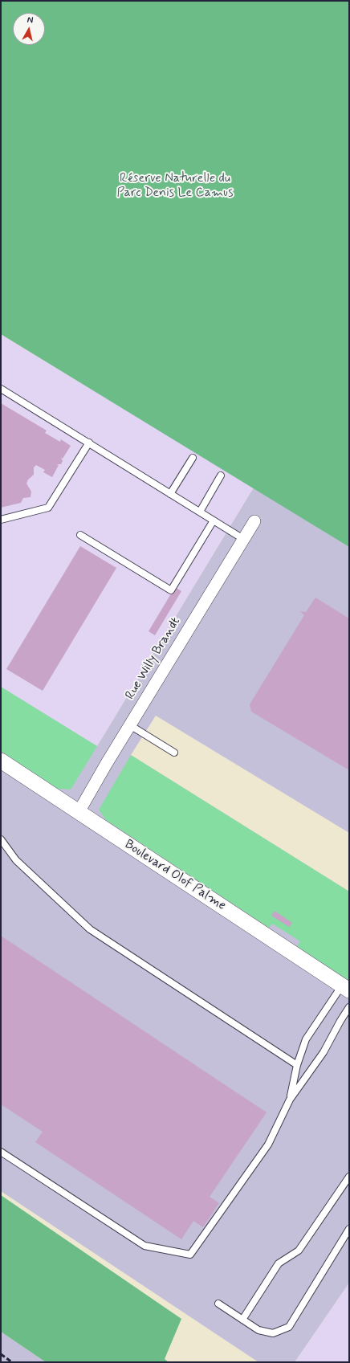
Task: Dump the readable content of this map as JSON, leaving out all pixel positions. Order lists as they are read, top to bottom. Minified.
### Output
{"streets":{"street":["Rue Willy Brandt","Boulevard Olof Palme"]},"crossings":[["Rue Willy Brandt","Boulevard Olof Palme"]],"parks":["Réserve Naturelle du Parc Denis Le Camus"],"north":"top"}
